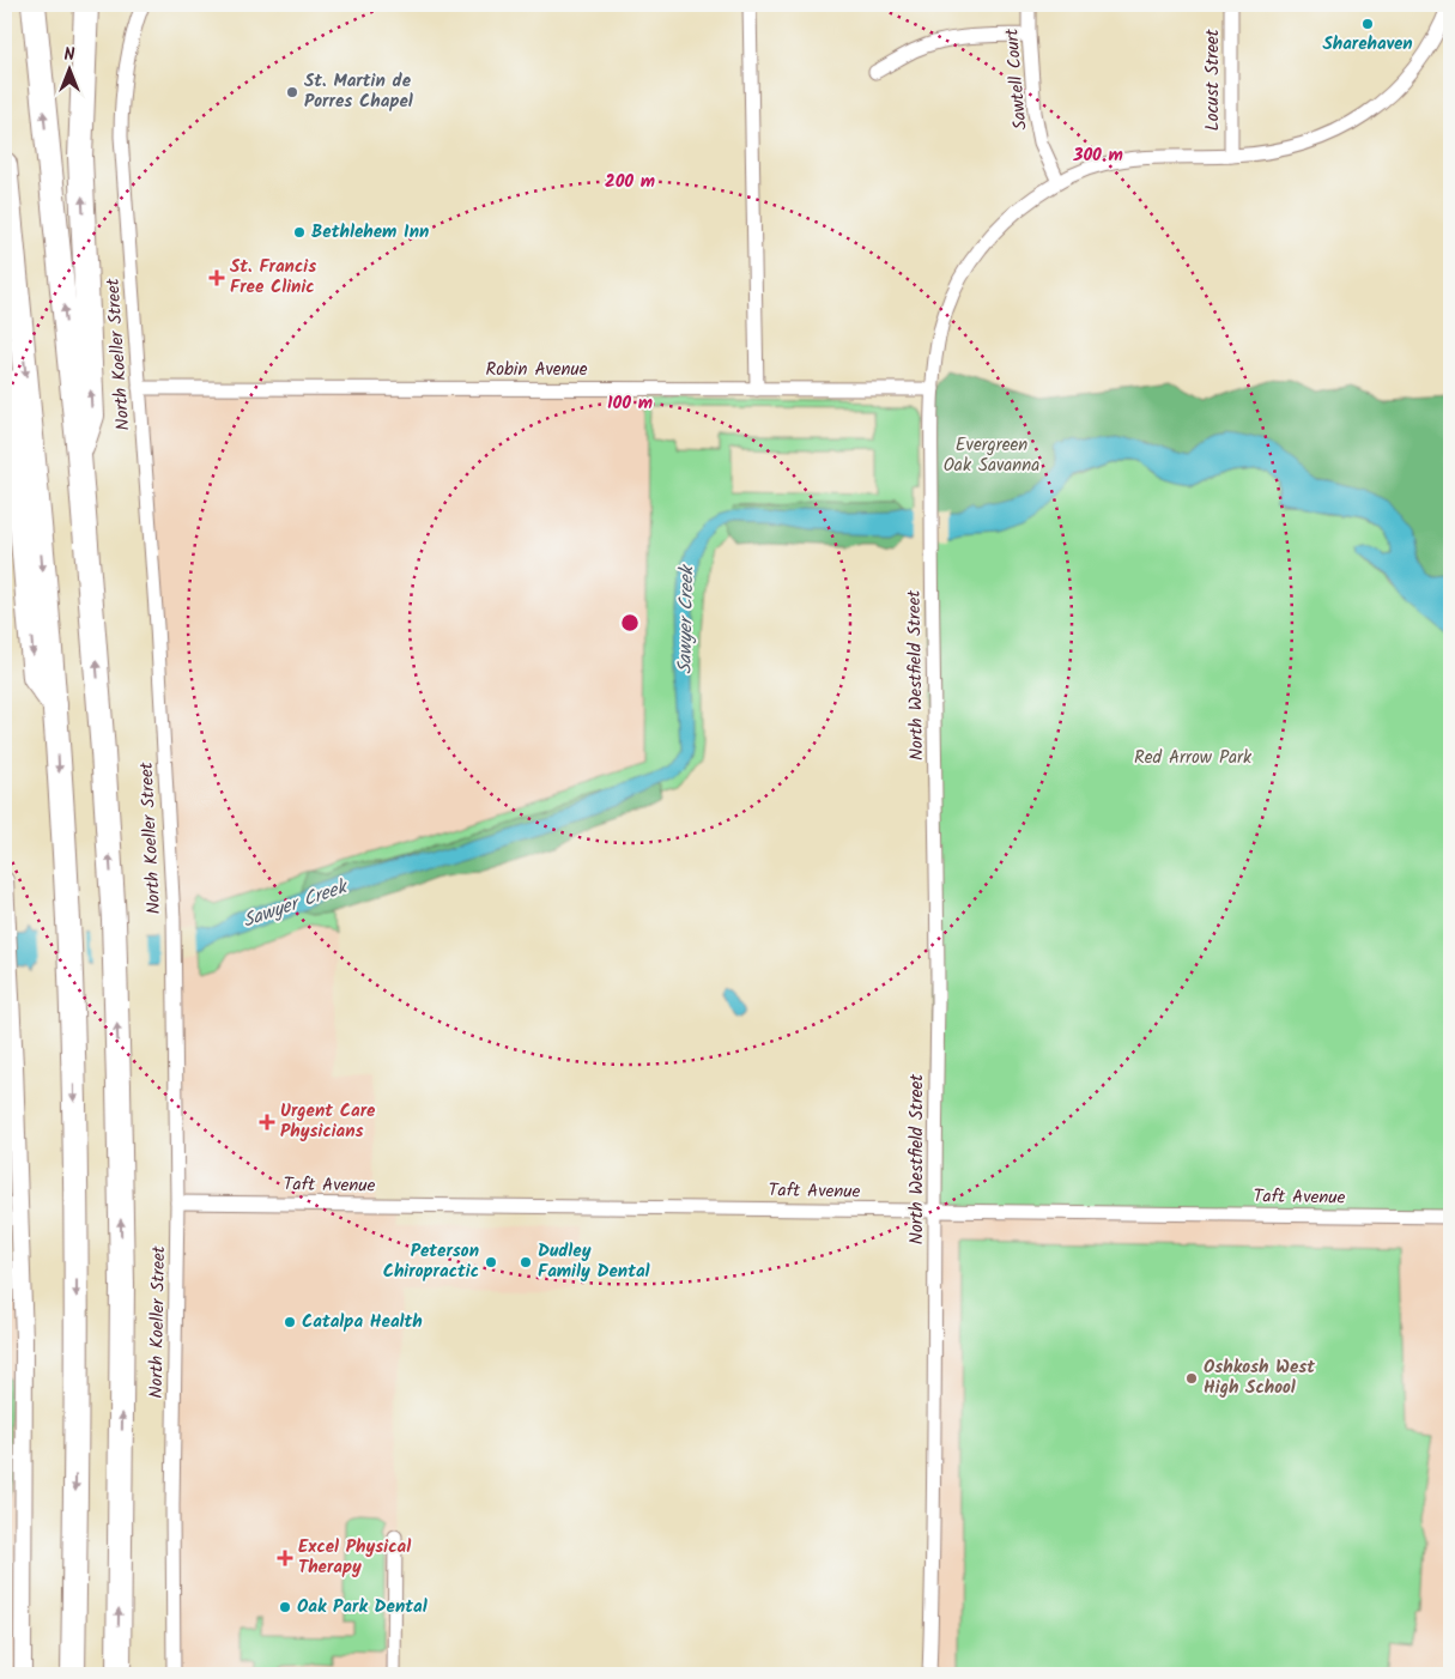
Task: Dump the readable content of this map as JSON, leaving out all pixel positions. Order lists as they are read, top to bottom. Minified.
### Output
{"streets":{"street":["Sawtell Court","Locust Street","North Koeller Street","Robin Avenue","North Westfield Street","Taft Avenue"]},"crossings":[["Sawtell Court","North Westfield Street"],["Locust Street","North Westfield Street"],["North Koeller Street","Robin Avenue"],["North Koeller Street","Taft Avenue"],["Robin Avenue","North Westfield Street"],["North Westfield Street","Taft Avenue"]],"water":["Sawyer Creek"],"parks":["Evergreen Oak Savanna","Red Arrow Park"],"places":{"other":["Sharehaven","St. Martin de Porres Chapel","Bethlehem Inn","Peterson Chiropractic","Dudley Family Dental","Catalpa Health","Oshkosh West High School","Oak Park Dental"],"health":["St. Francis Free Clinic","Urgent Care Physicians","Excel Physical Therapy"]},"north":"top","rings":["300 m","200 m","100 m"]}
